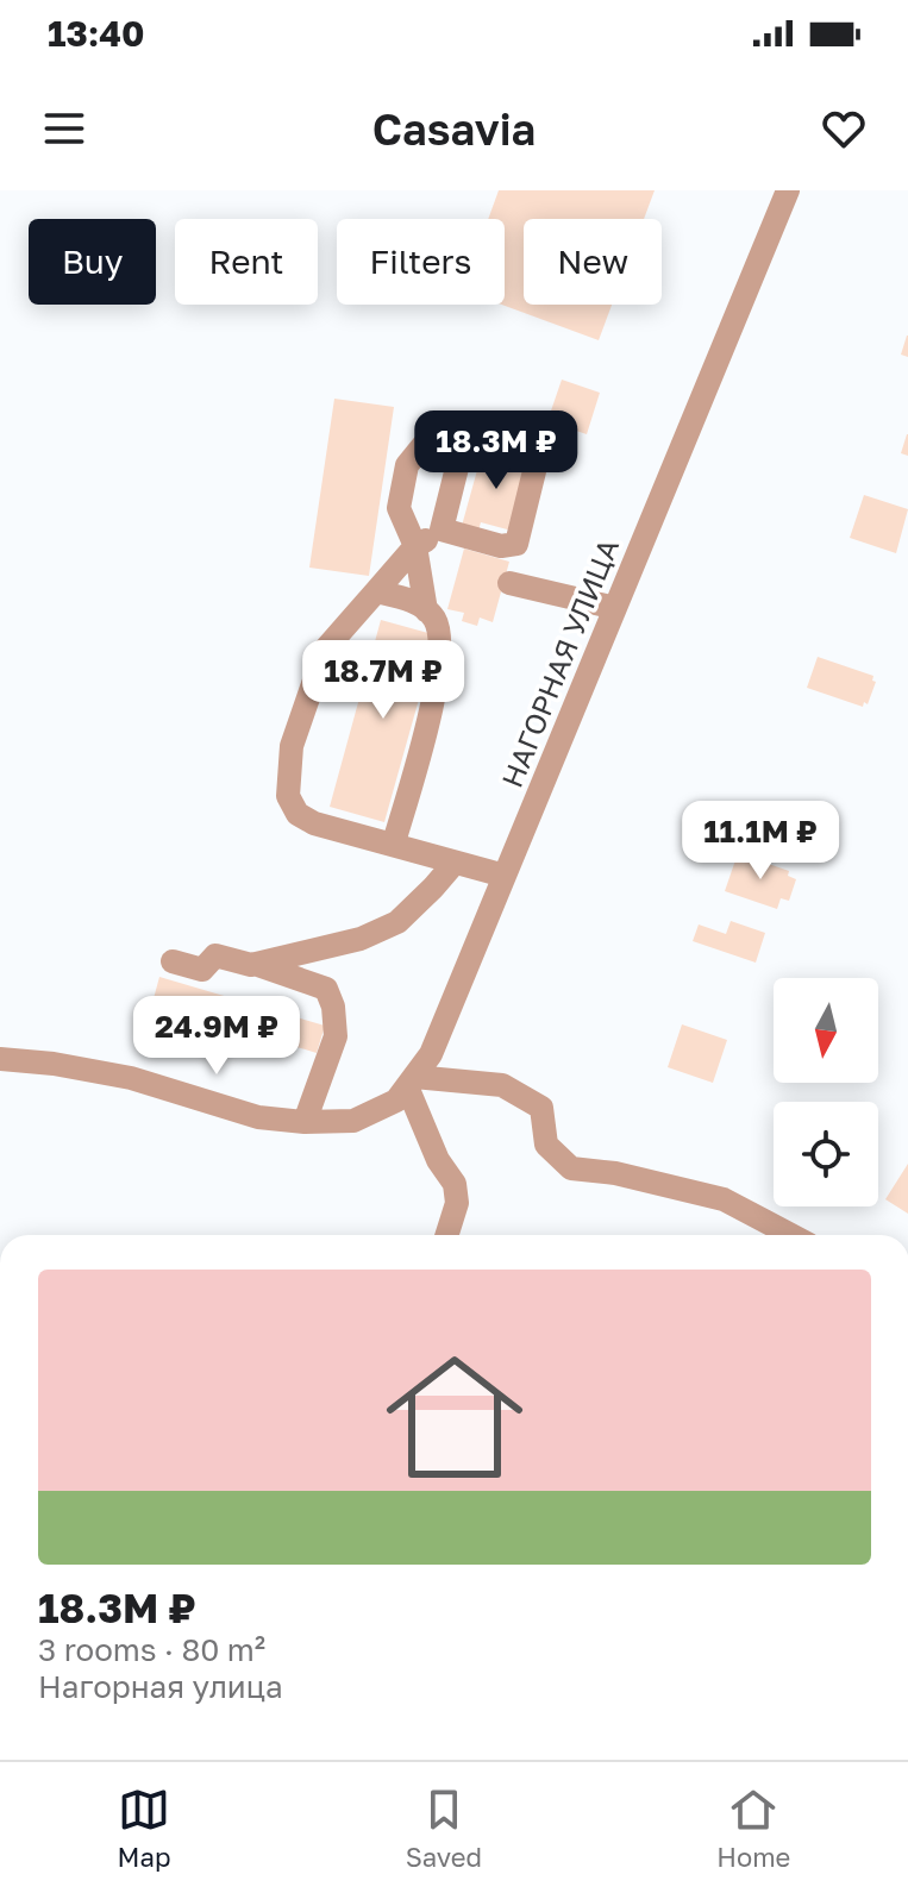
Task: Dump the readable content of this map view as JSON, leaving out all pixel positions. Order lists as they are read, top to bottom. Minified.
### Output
{"streets":{"street":["НАГОРНАЯ УЛИЦА"]},"north":"bottom","page":{"status":"13:40","header":"Casavia","chip":["Buy","Rent","Filters","New"],"price":["18.3M ₽","18.7M ₽","11.1M ₽","24.9M ₽"],"list":[{"name":"18.3M ₽","note":"3 rooms · 80 m² · Нагорная улица"}],"tabs":["Map","Saved","Home"]}}
